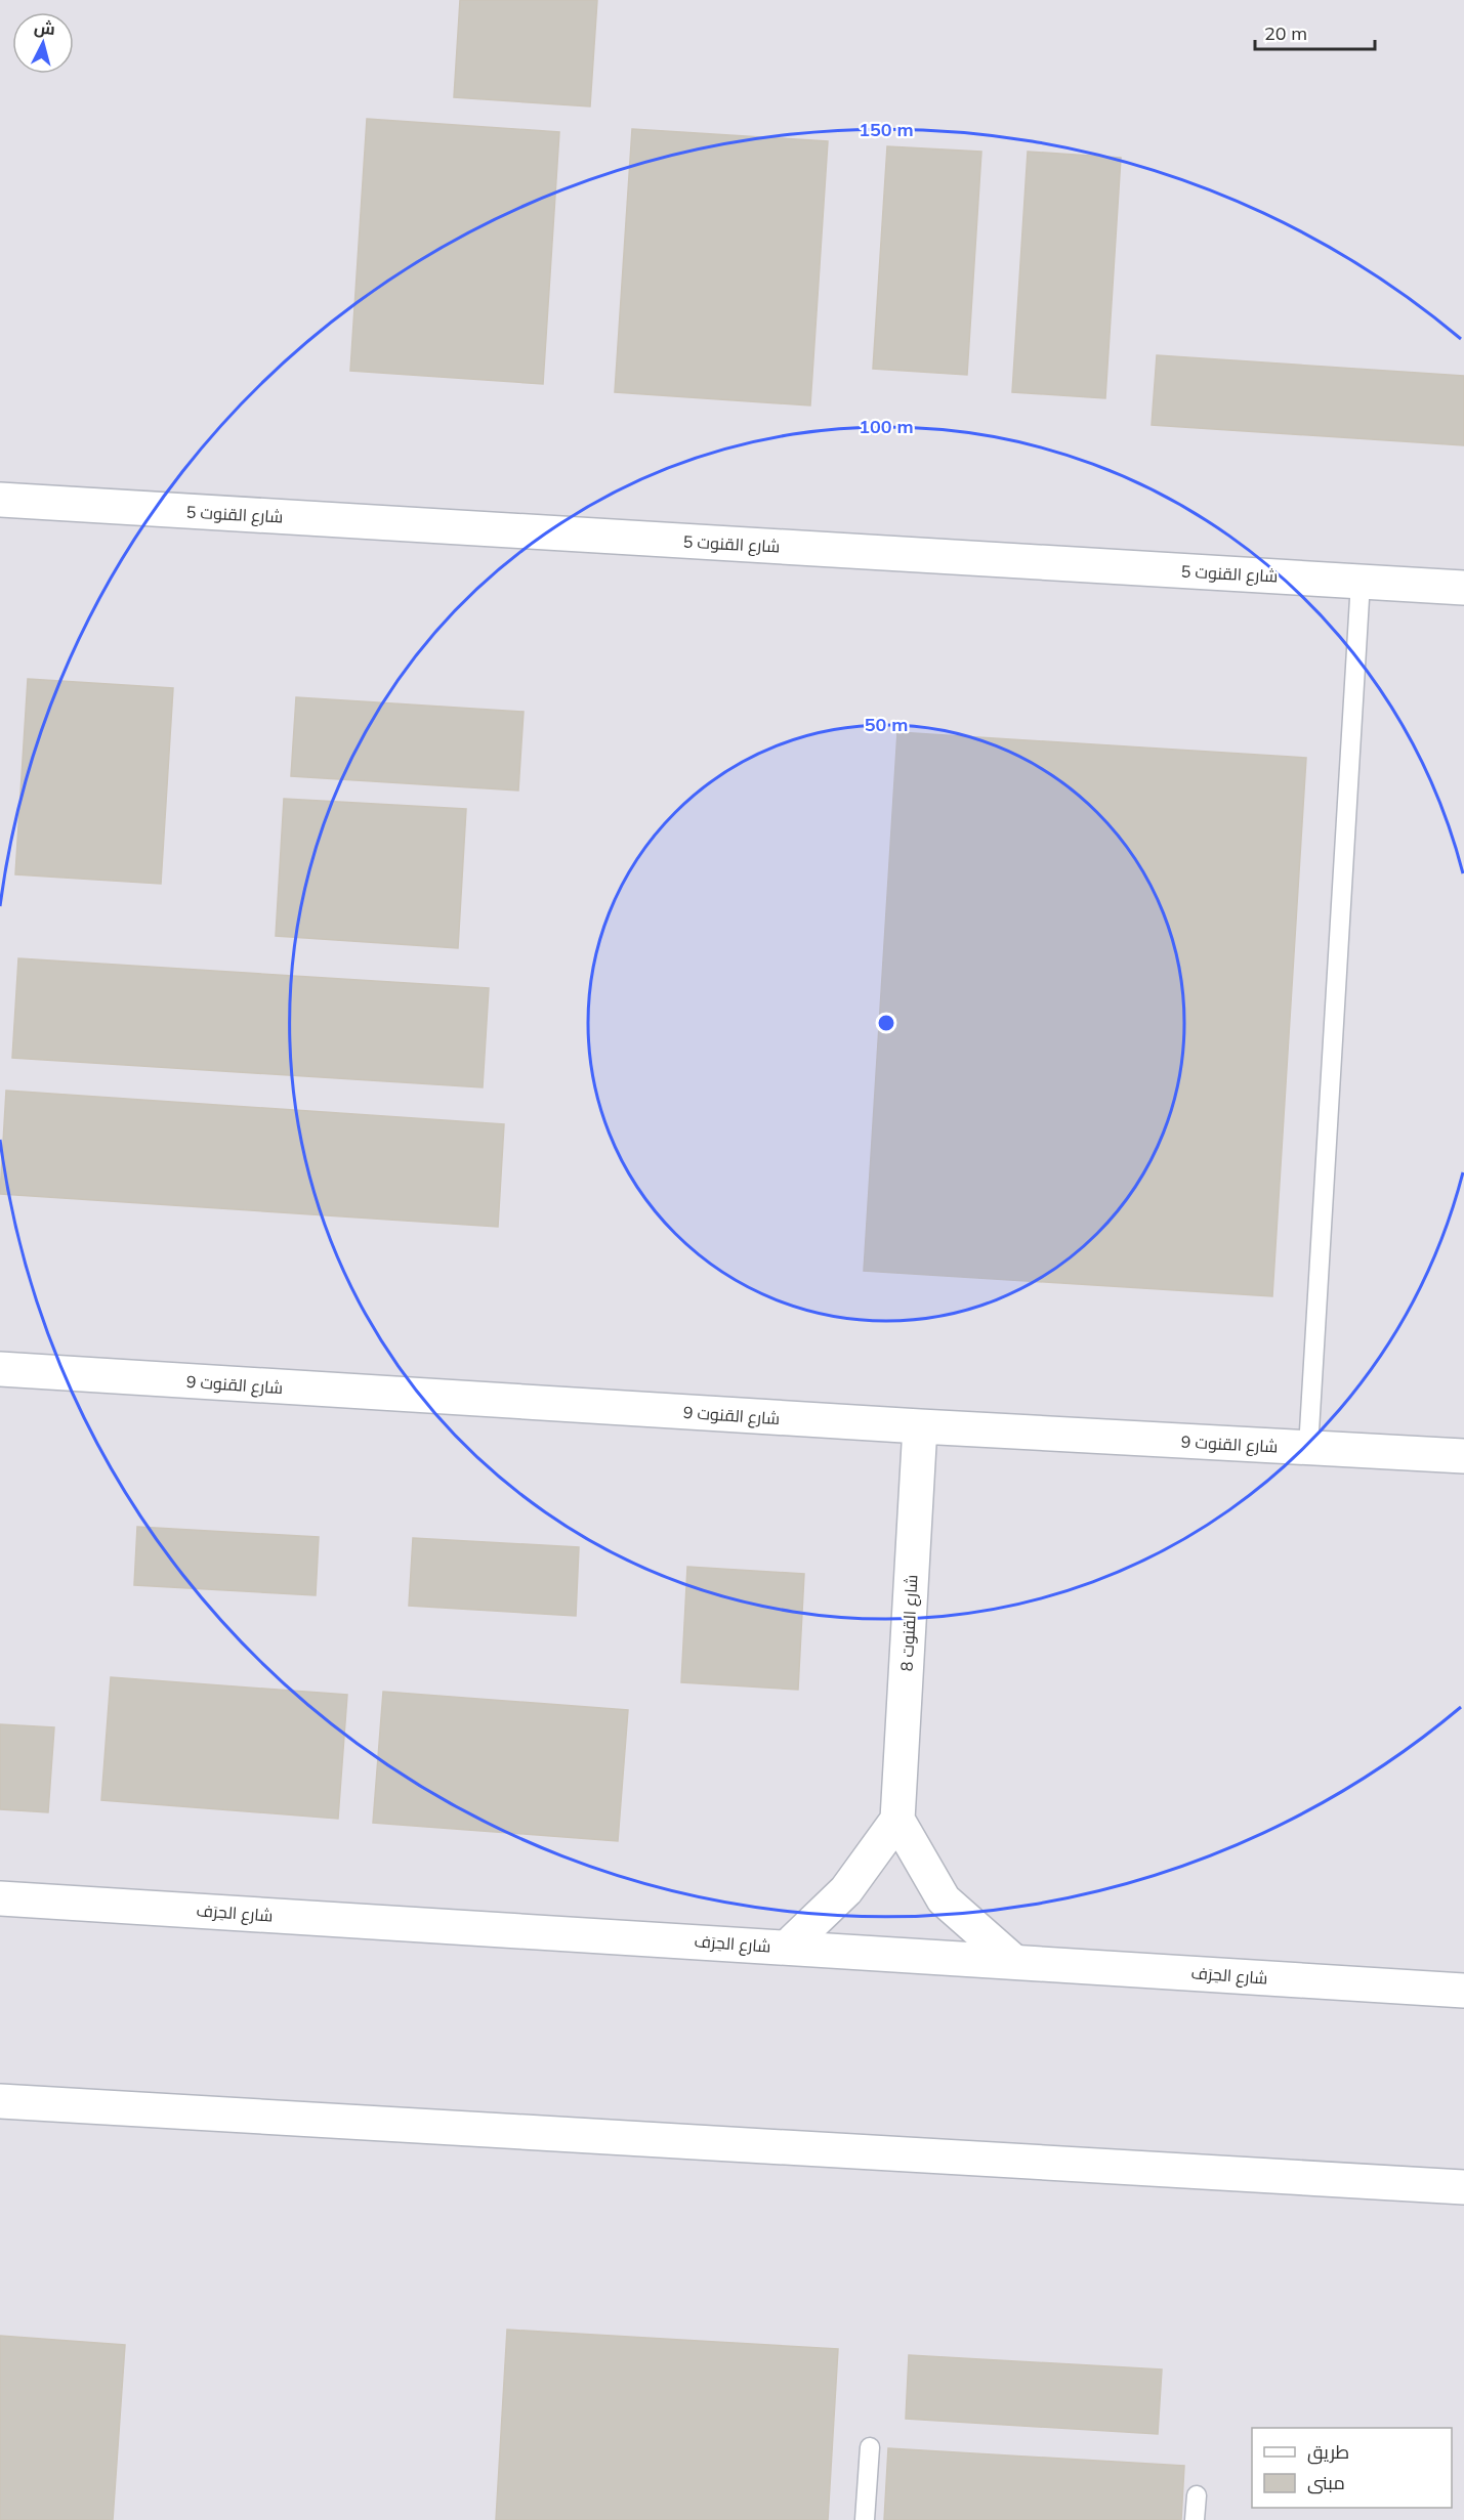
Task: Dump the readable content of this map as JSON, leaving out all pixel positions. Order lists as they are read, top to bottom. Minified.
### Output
{"streets":{"street":["شارع القنوت 5","شارع القنوت 9","شارع القنوت 8","شارع الحِرَف"]},"crossings":[["شارع القنوت 9","شارع القنوت 8"]],"legend":["طريق","مبنى"],"scale_bar":"20 m","north":"top","rings":["150 m","100 m","50 m"]}
